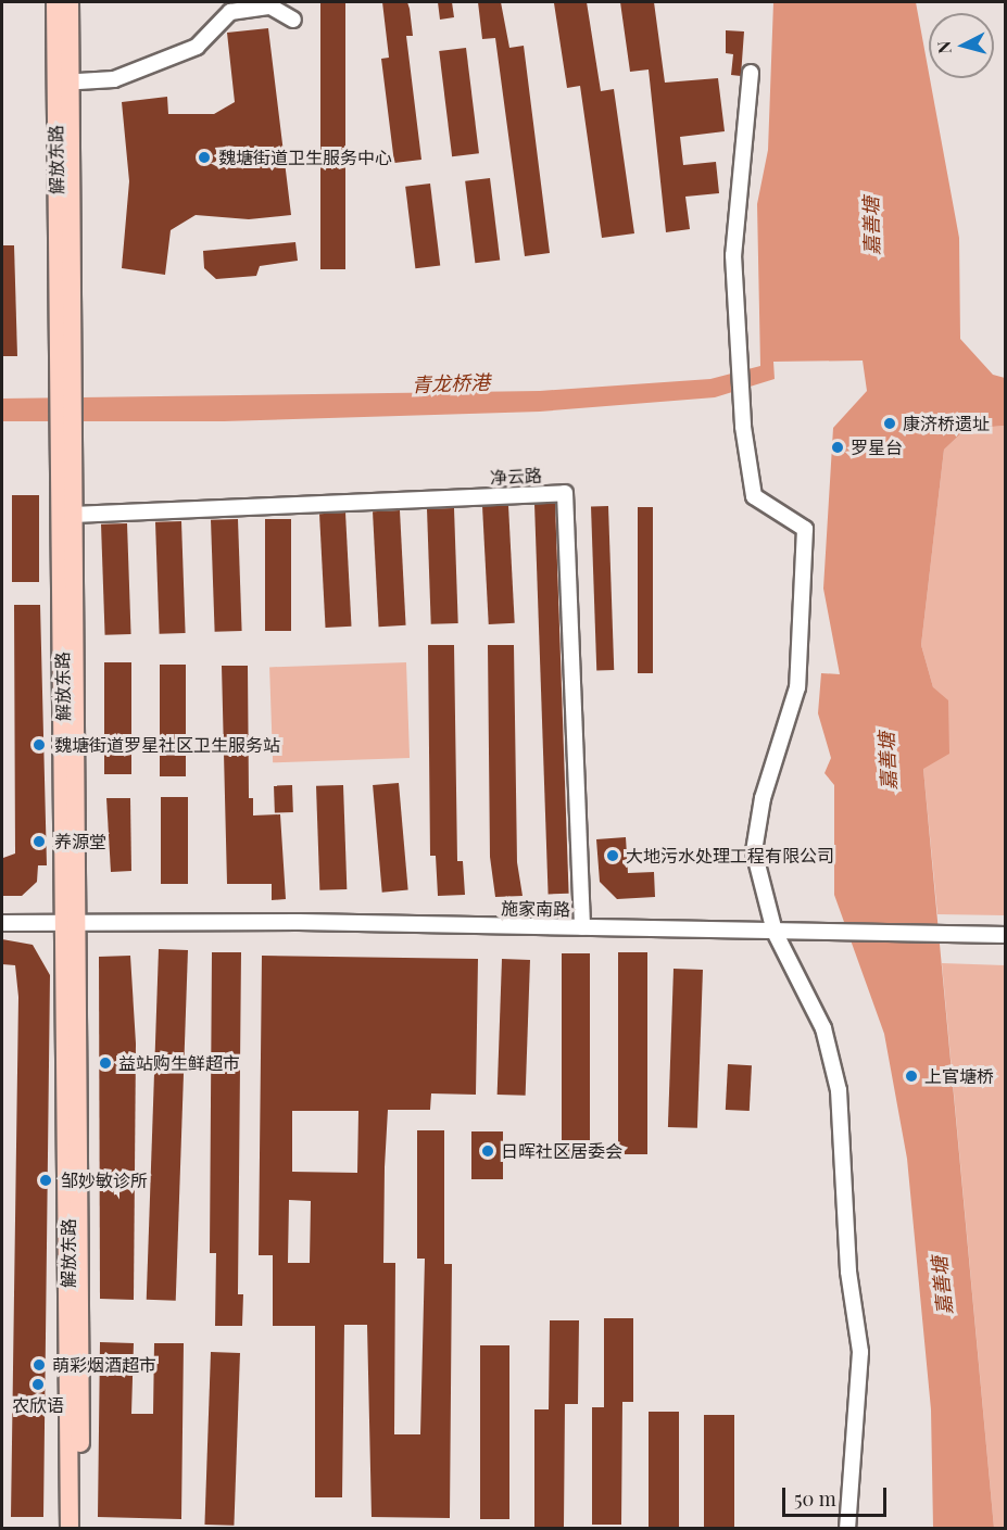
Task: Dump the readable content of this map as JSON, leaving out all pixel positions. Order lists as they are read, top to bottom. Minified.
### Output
{"streets":{"main road":["解放东路"],"street":["净云路","施家南路"]},"crossings":[["解放东路","净云路"],["解放东路","施家南路"],["净云路","施家南路"]],"water":["嘉善塘","青龙桥港"],"places":["魏塘街道卫生服务中心","康济桥遗址","罗星台","魏塘街道罗星社区卫生服务站","养源堂","大地污水处理工程有限公司","益站购生鲜超市","上官塘桥","日晖社区居委会","邹妙敏诊所","萌彩烟酒超市","农欣语"],"scale_bar":"50 m","north":"left"}
